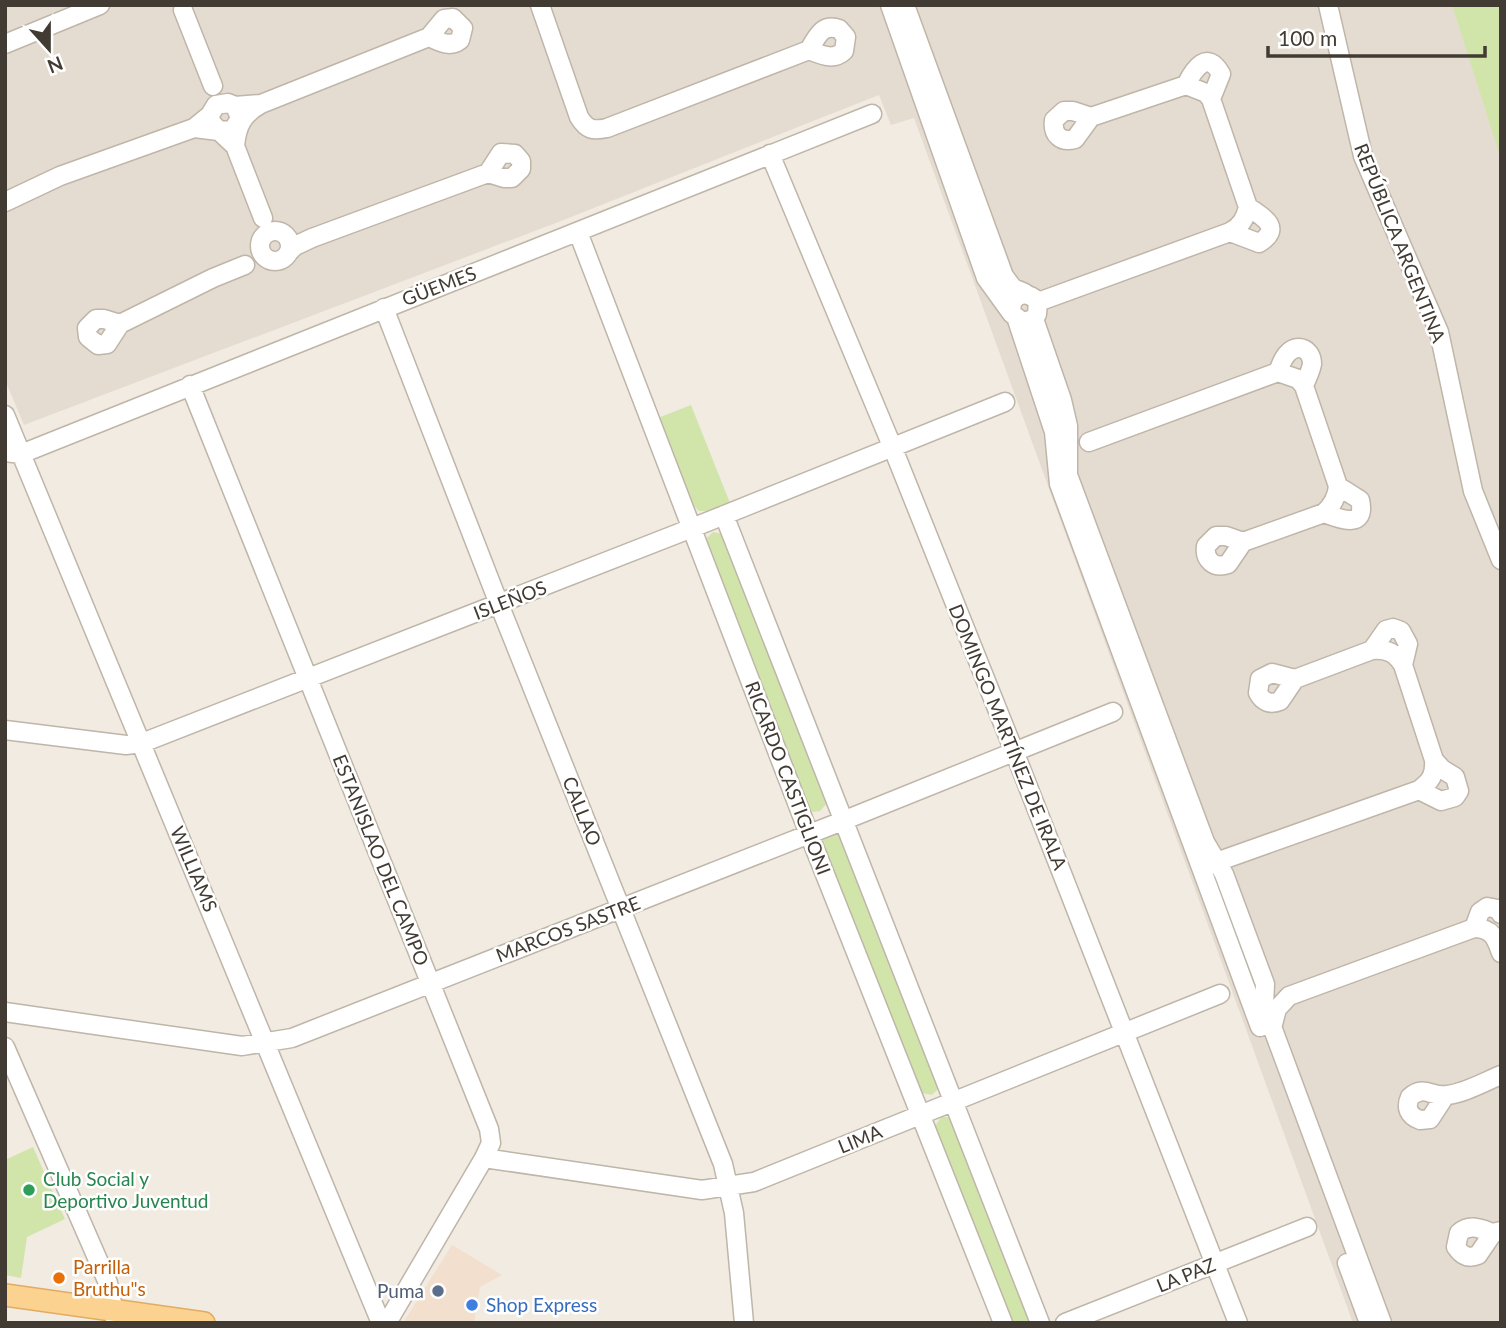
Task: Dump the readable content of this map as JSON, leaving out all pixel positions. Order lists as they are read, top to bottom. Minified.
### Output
{"streets":{"street":["REPÚBLICA ARGENTINA","GÜEMES","ISLEÑOS","DOMINGO MARTÍNEZ DE IRALA","RICARDO CASTIGLIONI","CALLAO","ESTANISLAO DEL CAMPO","WILLIAMS","MARCOS SASTRE","LIMA","LA PAZ"]},"crossings":[["GÜEMES","DOMINGO MARTÍNEZ DE IRALA"],["GÜEMES","RICARDO CASTIGLIONI"],["GÜEMES","CALLAO"],["GÜEMES","ESTANISLAO DEL CAMPO"],["GÜEMES","WILLIAMS"],["ISLEÑOS","DOMINGO MARTÍNEZ DE IRALA"],["ISLEÑOS","RICARDO CASTIGLIONI"],["ISLEÑOS","CALLAO"],["ISLEÑOS","ESTANISLAO DEL CAMPO"],["ISLEÑOS","WILLIAMS"],["DOMINGO MARTÍNEZ DE IRALA","MARCOS SASTRE"],["DOMINGO MARTÍNEZ DE IRALA","LIMA"],["DOMINGO MARTÍNEZ DE IRALA","LA PAZ"],["RICARDO CASTIGLIONI","MARCOS SASTRE"],["RICARDO CASTIGLIONI","LIMA"],["CALLAO","MARCOS SASTRE"],["CALLAO","LIMA"],["ESTANISLAO DEL CAMPO","MARCOS SASTRE"],["ESTANISLAO DEL CAMPO","LIMA"],["WILLIAMS","MARCOS SASTRE"]],"places":["Club Social y Deportivo Juventud","Parrilla Bruthu\"s","Puma","Shop Express"],"scale_bar":"100 m","north":"bottom"}
